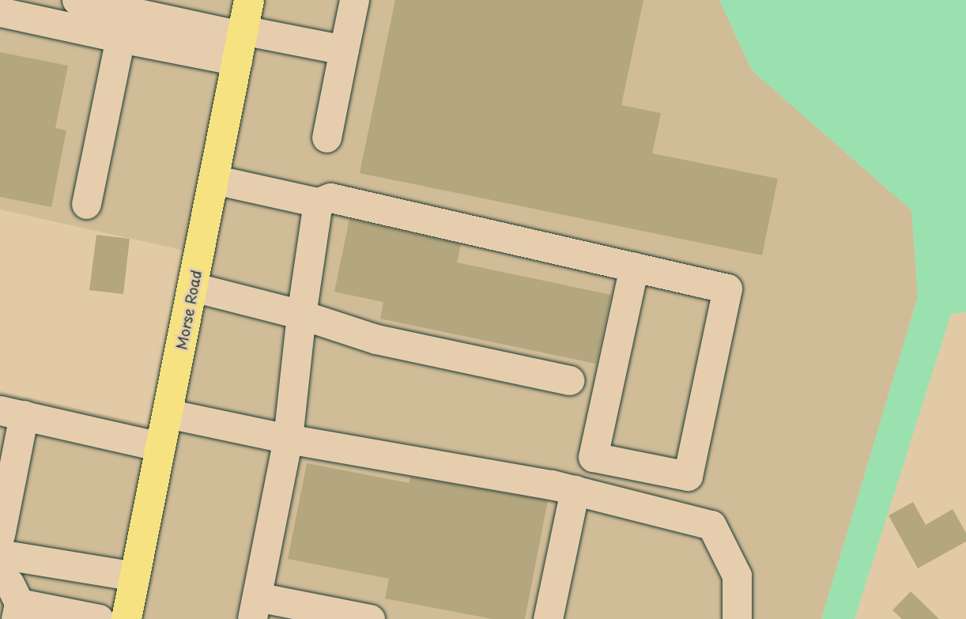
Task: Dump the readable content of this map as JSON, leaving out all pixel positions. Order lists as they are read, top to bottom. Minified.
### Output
{"streets":{"main road":["Morse Road"]}}
